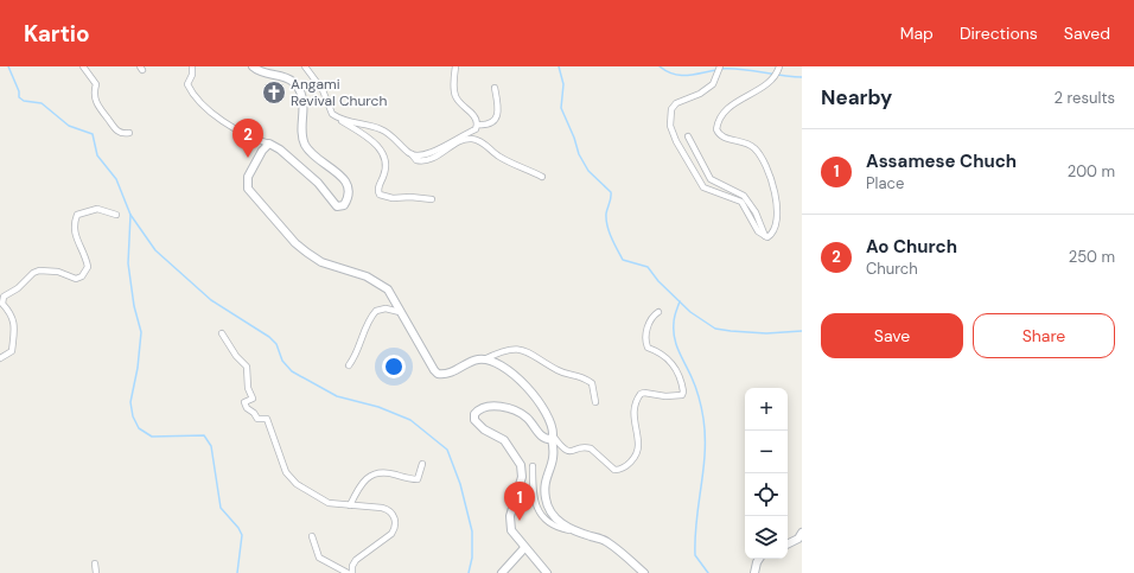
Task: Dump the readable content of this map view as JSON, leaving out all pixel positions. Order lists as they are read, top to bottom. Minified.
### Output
{"places":{"church":["Angami Revival Church"]},"page":{"header":"Kartio","nav":["Map","Directions","Saved"],"heading":["Nearby","2 results"],"pins":["2","1"],"list":[{"mark":"1","name":"Assamese Chuch","note":"Place","value":"200 m"},{"mark":"2","name":"Ao Church","note":"Church","value":"250 m"}],"buttons":["Save","Share"],"map_buttons":["+","−"]}}
